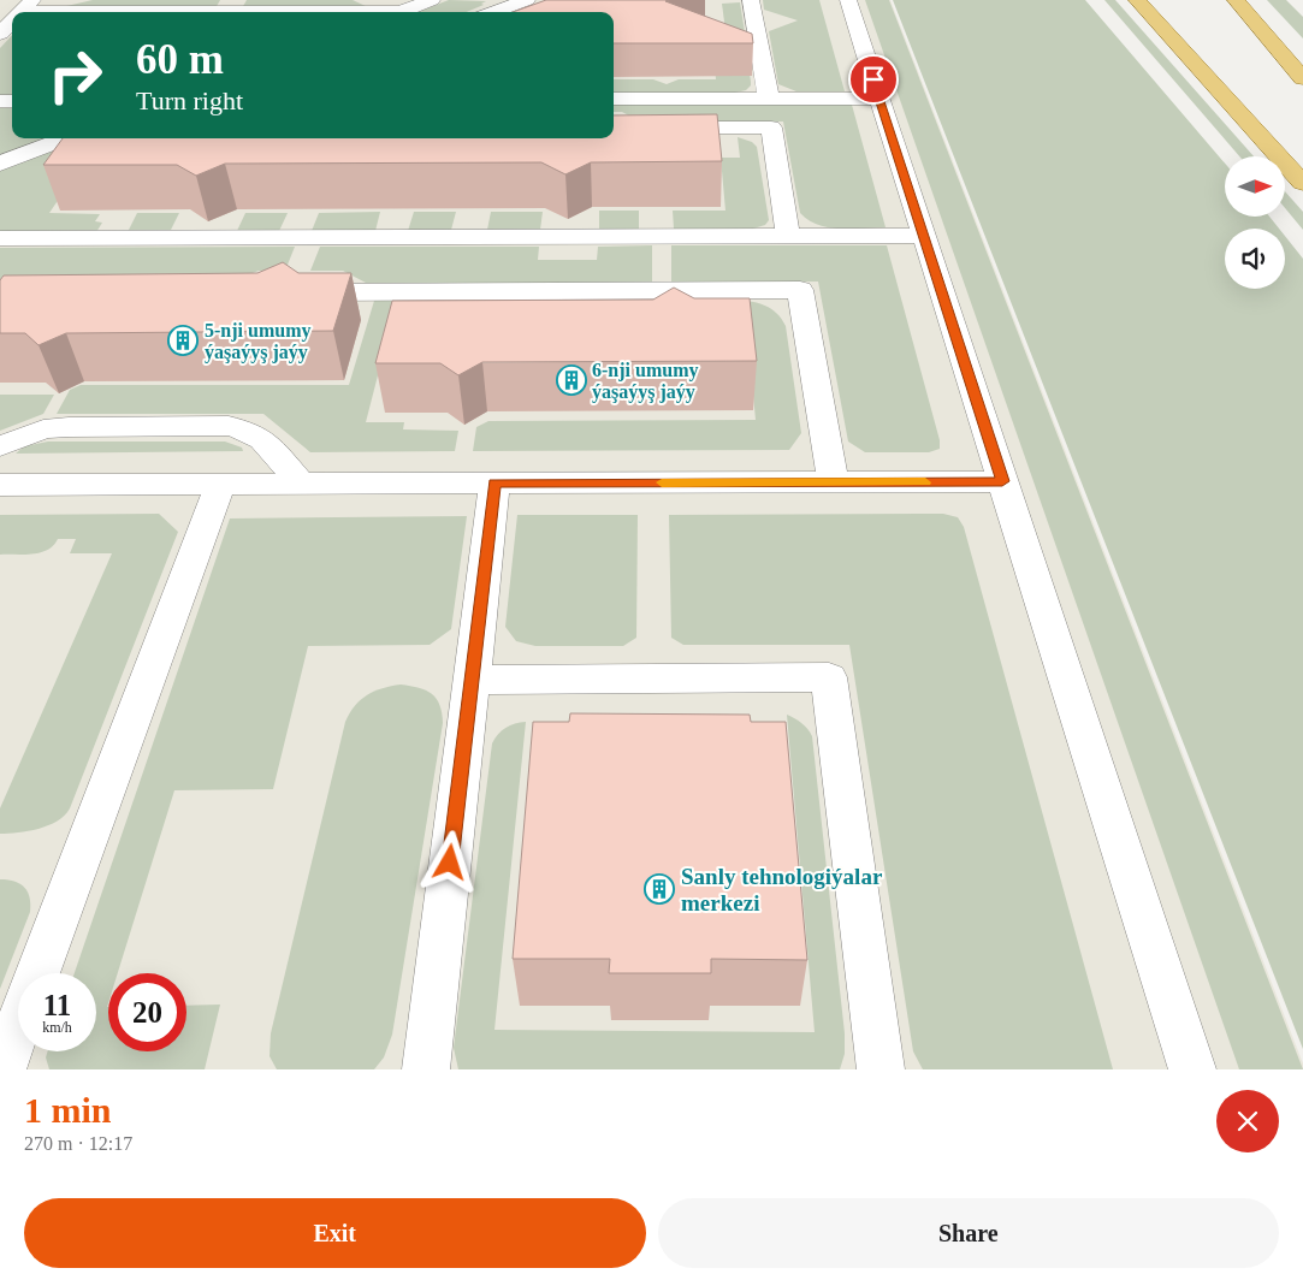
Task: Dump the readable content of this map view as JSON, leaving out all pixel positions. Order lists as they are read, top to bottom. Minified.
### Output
{"places":{"building":["5-nji umumy ýaşaýyş jaýy","6-nji umumy ýaşaýyş jaýy","Sanly tehnologiýalar merkezi"]},"north":"right","page":{"turn":["60 m","Turn right"],"speed":"11 km/h","limit":"20","heading":["1 min","270 m · 12:17"],"buttons":["Exit","Share"]}}
